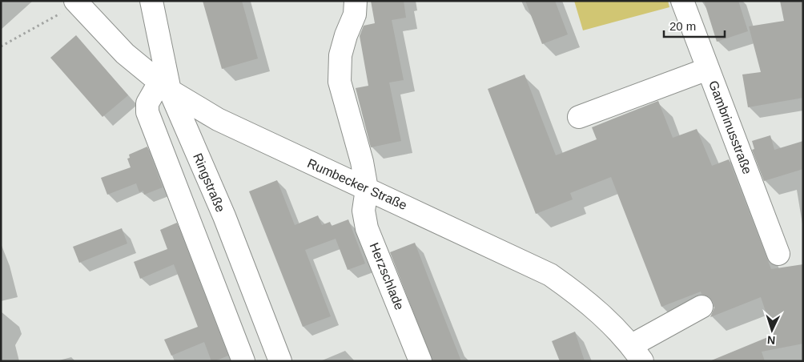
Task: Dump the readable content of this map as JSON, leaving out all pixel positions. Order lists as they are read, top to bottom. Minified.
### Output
{"streets":{"street":["Gambrinusstraße","Ringstraße","Rumbecker Straße","Herzschlade"]},"crossings":[["Ringstraße","Rumbecker Straße"],["Rumbecker Straße","Herzschlade"]],"scale_bar":"20 m","north":"bottom"}
